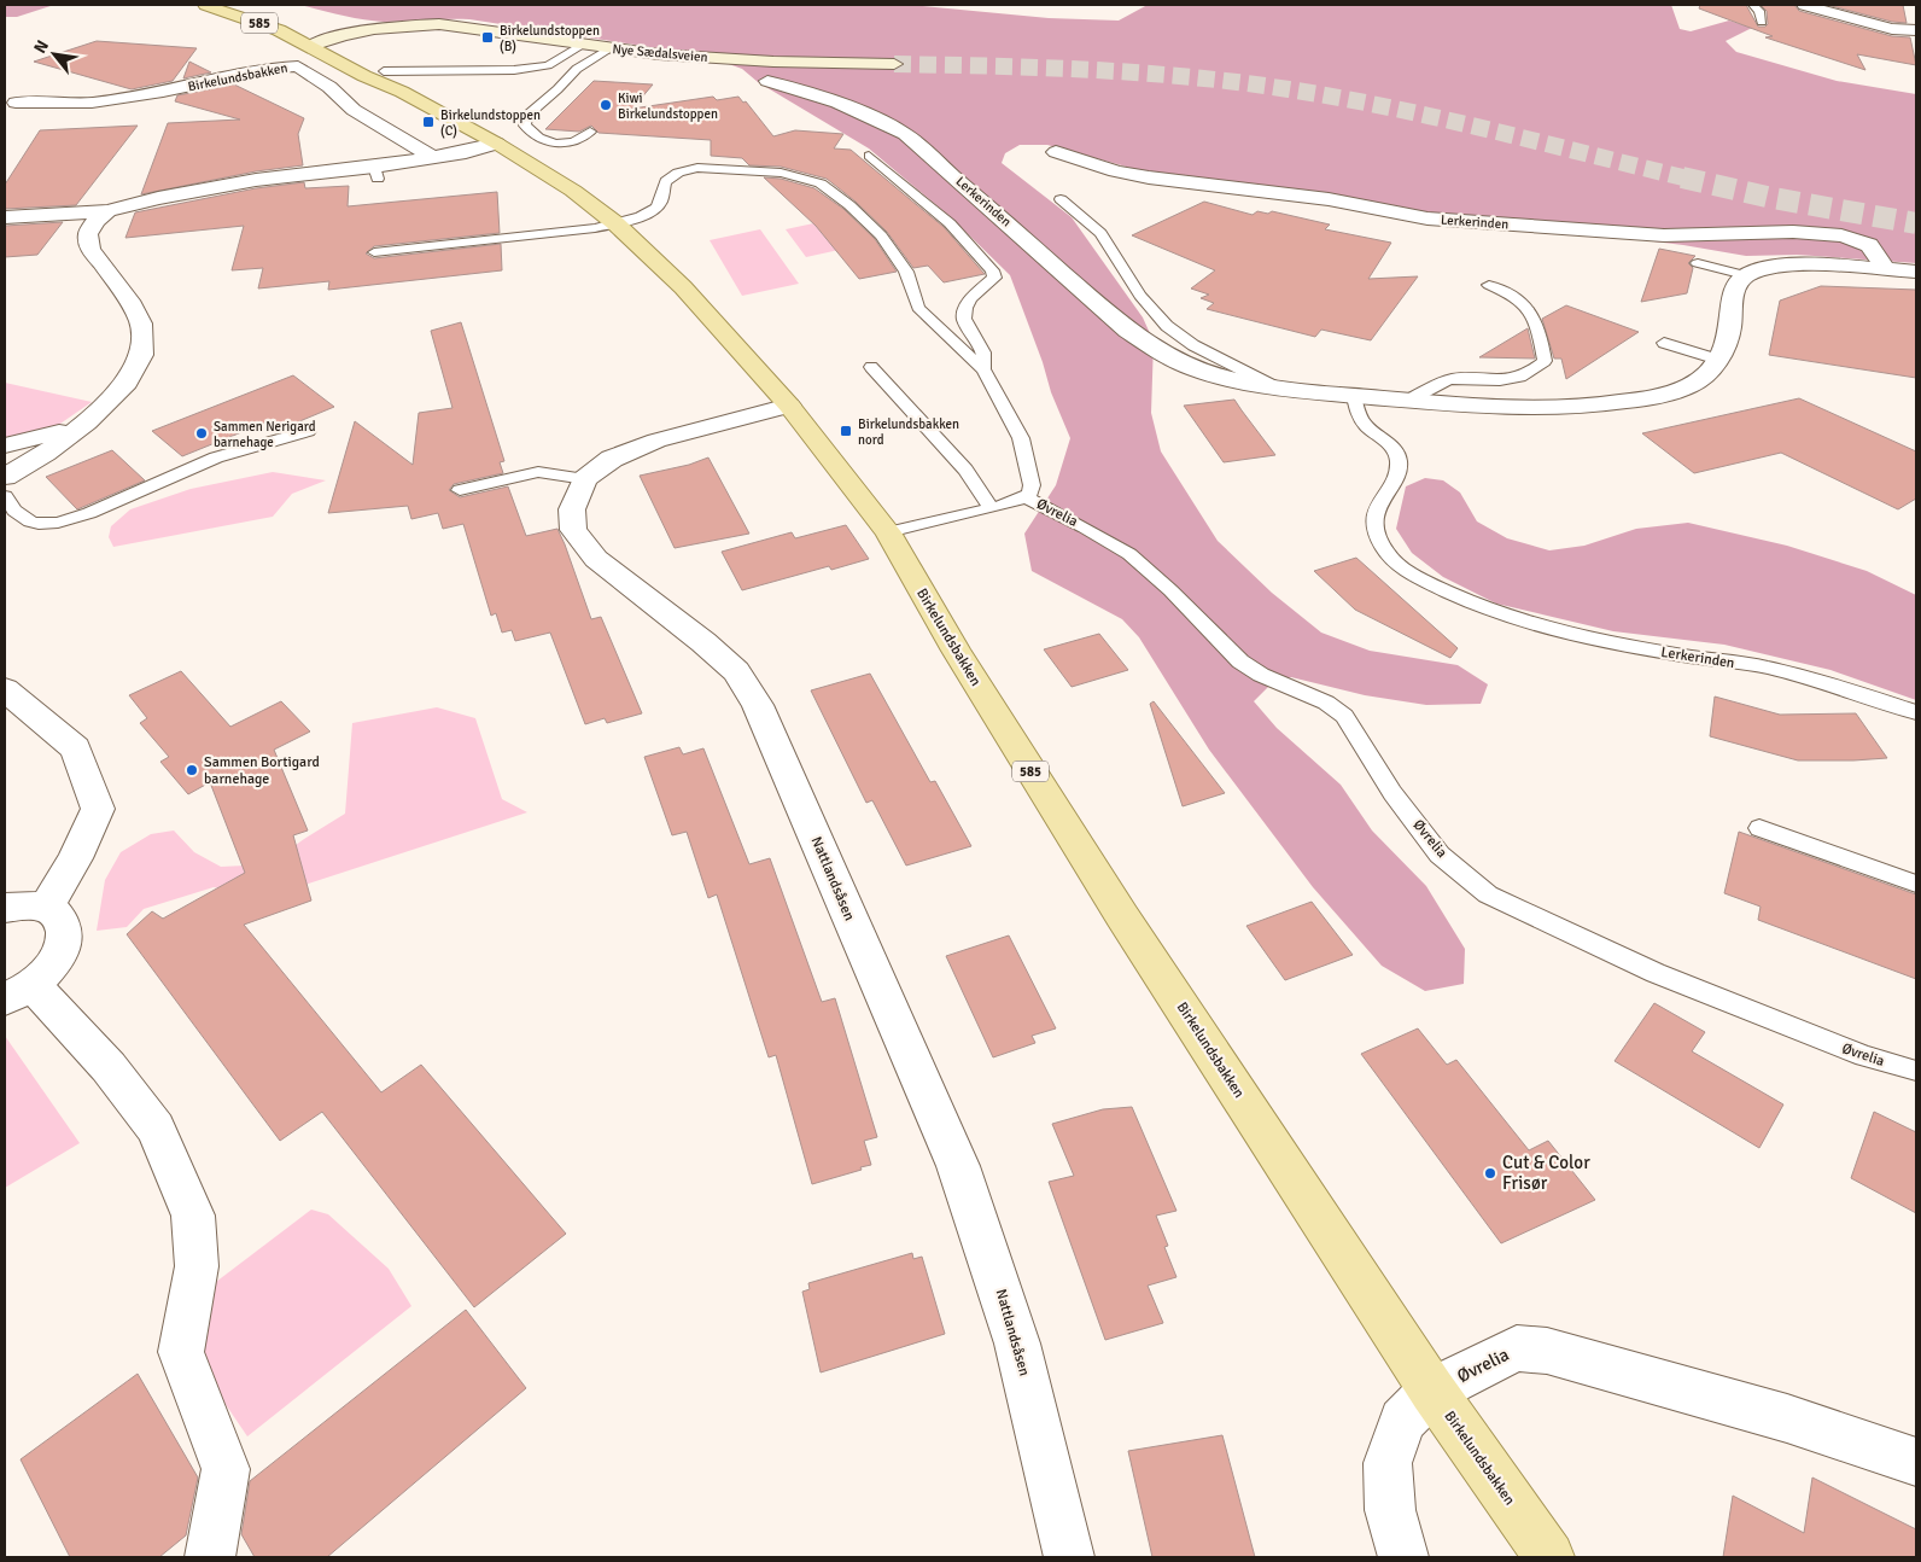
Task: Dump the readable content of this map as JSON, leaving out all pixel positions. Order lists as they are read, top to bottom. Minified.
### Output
{"streets":{"main road":["585","Nye Sædalsveien","Birkelundsbakken"],"street":["Lerkerinden","Øvrelia","Nattlandsåsen"]},"crossings":[["585","Nye Sædalsveien"],["585","Birkelundsbakken"],["Nye Sædalsveien","Birkelundsbakken"],["Birkelundsbakken","Øvrelia"]],"places":{"transit":["Birkelundstoppen (B)","Birkelundstoppen (C)","Birkelundsbakken nord"],"other":["Kiwi Birkelundstoppen","Sammen Nerigard barnehage","Sammen Bortigard barnehage","Cut & Color Frisør"]},"north":"top left"}
